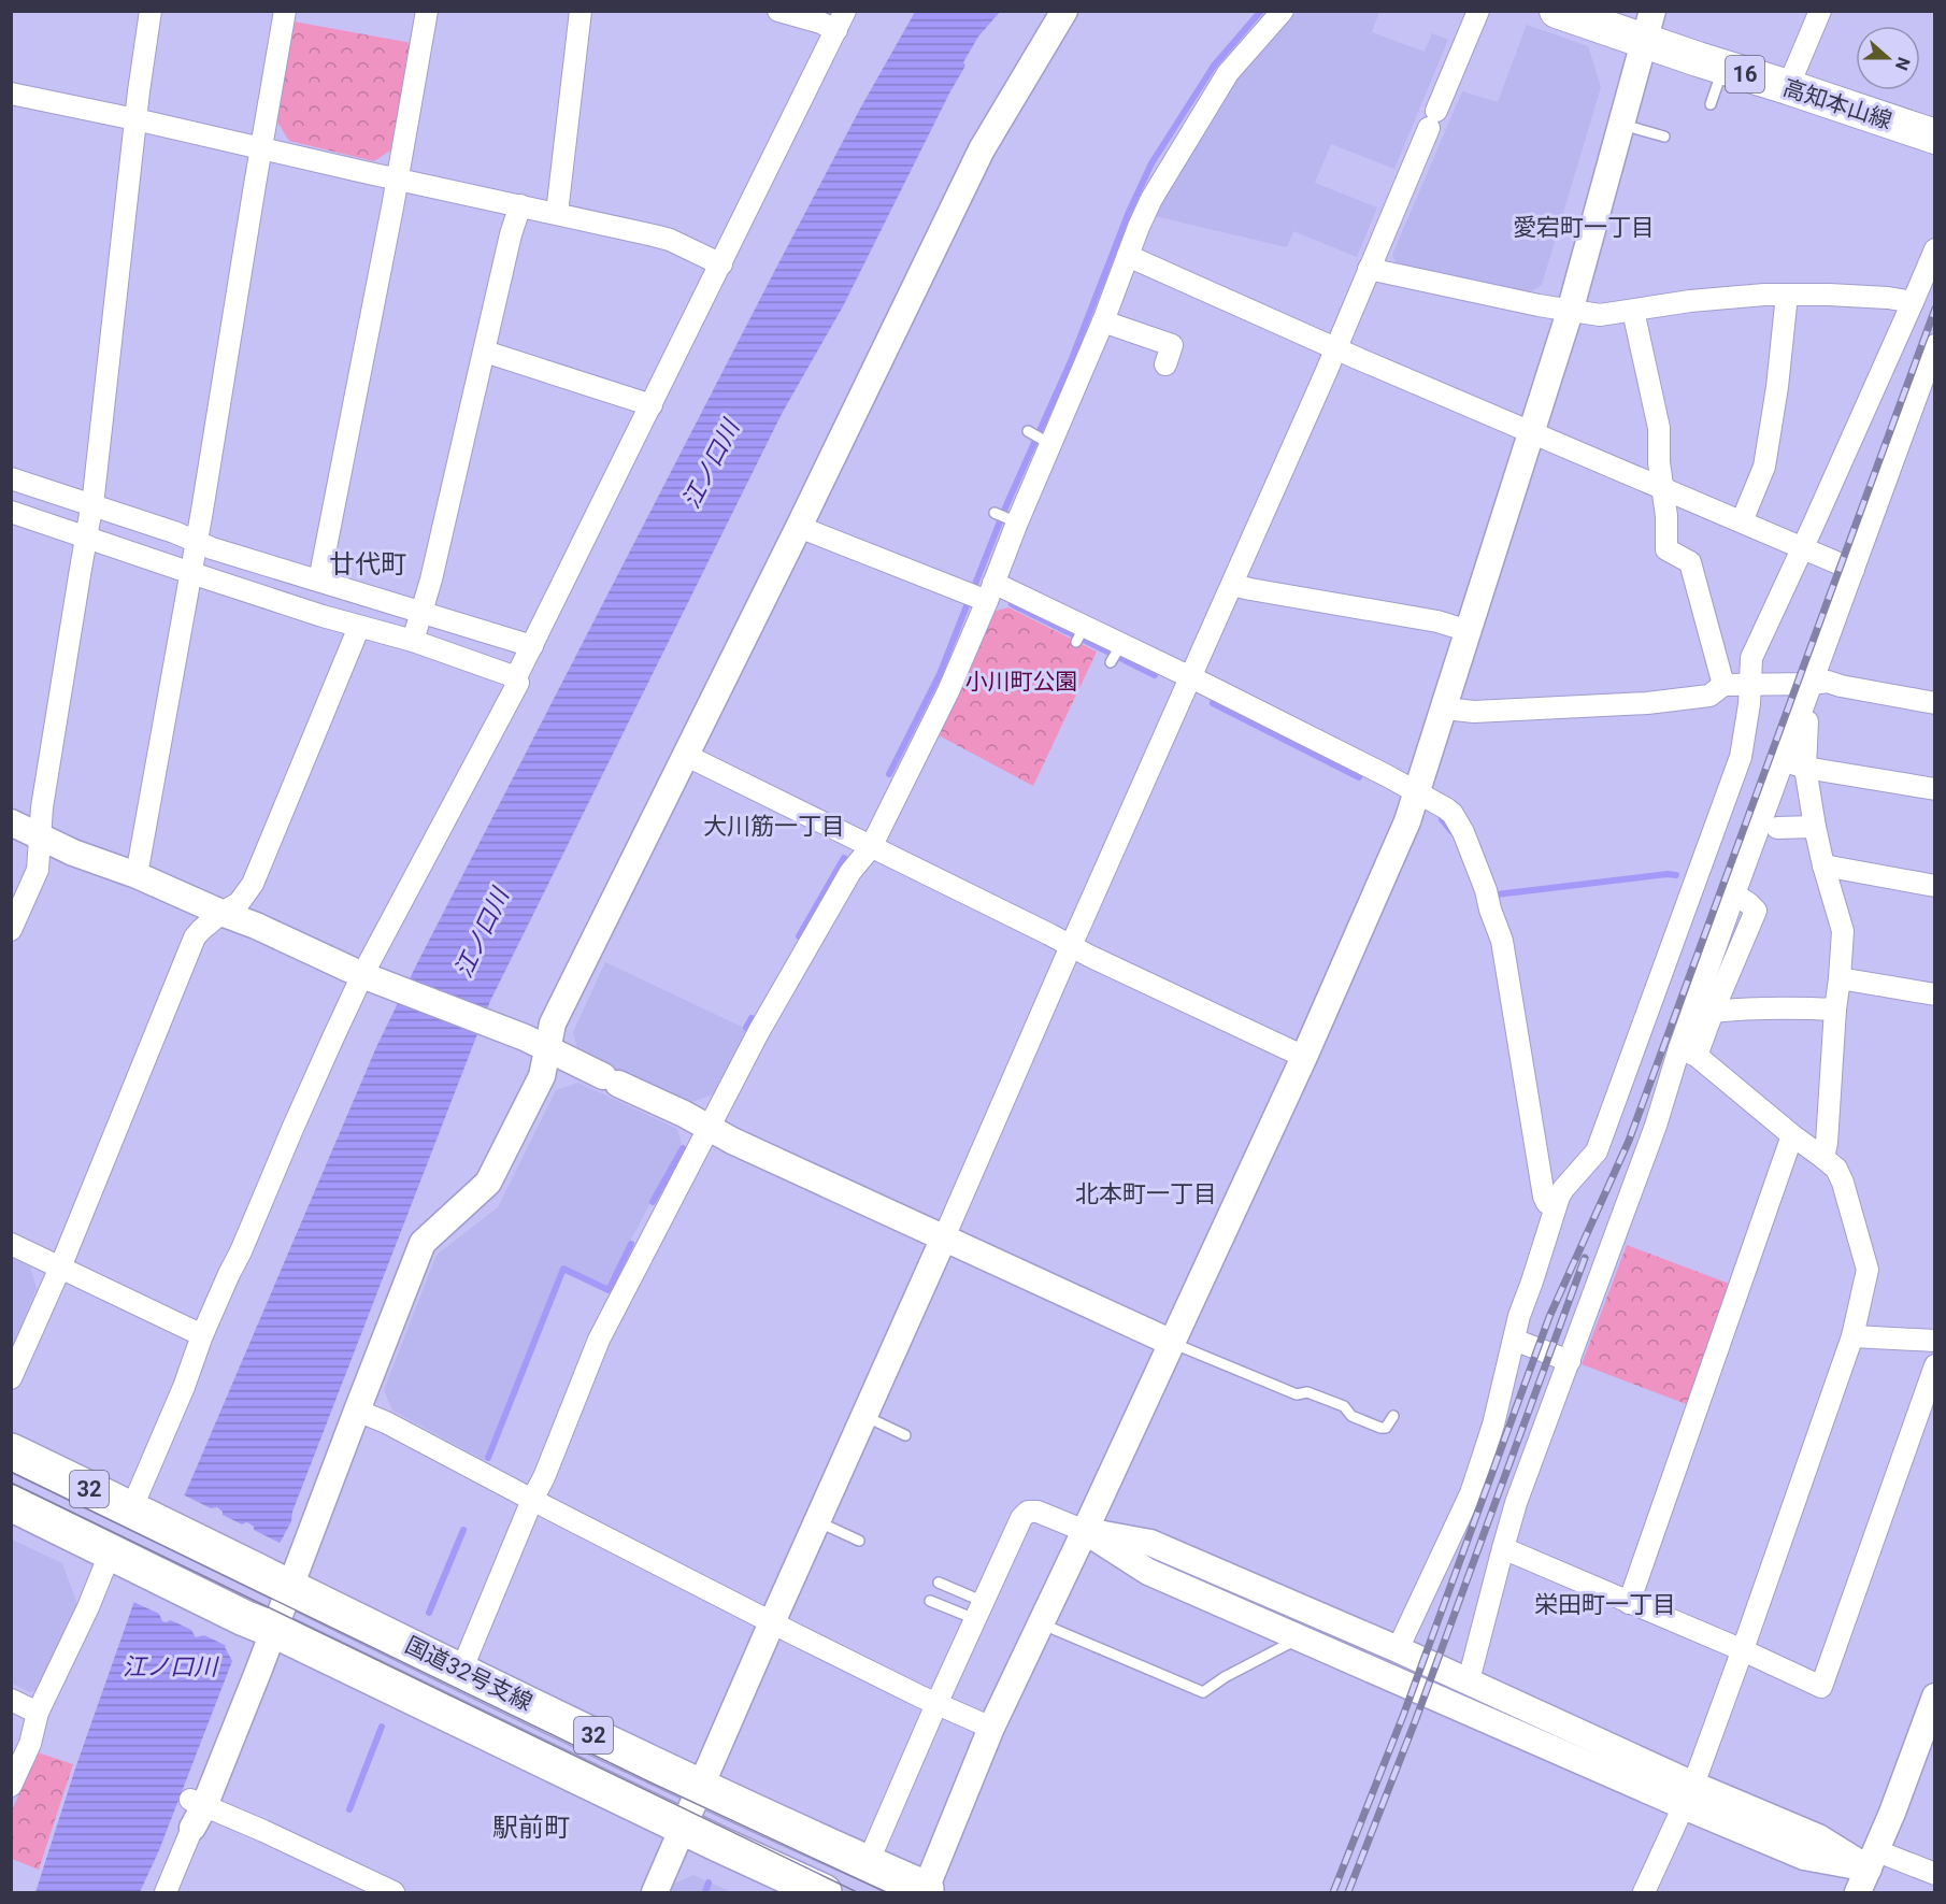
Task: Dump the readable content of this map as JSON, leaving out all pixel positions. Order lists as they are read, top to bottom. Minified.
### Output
{"streets":{"highway":["32","国道32号支線"],"main road":["16","高知本山線"]},"districts":["愛宕町一丁目","廿代町","大川筋一丁目","北本町一丁目","栄田町一丁目","駅前町"],"water":["江ノ口川"],"parks":["小川町公園"],"north":"right"}
